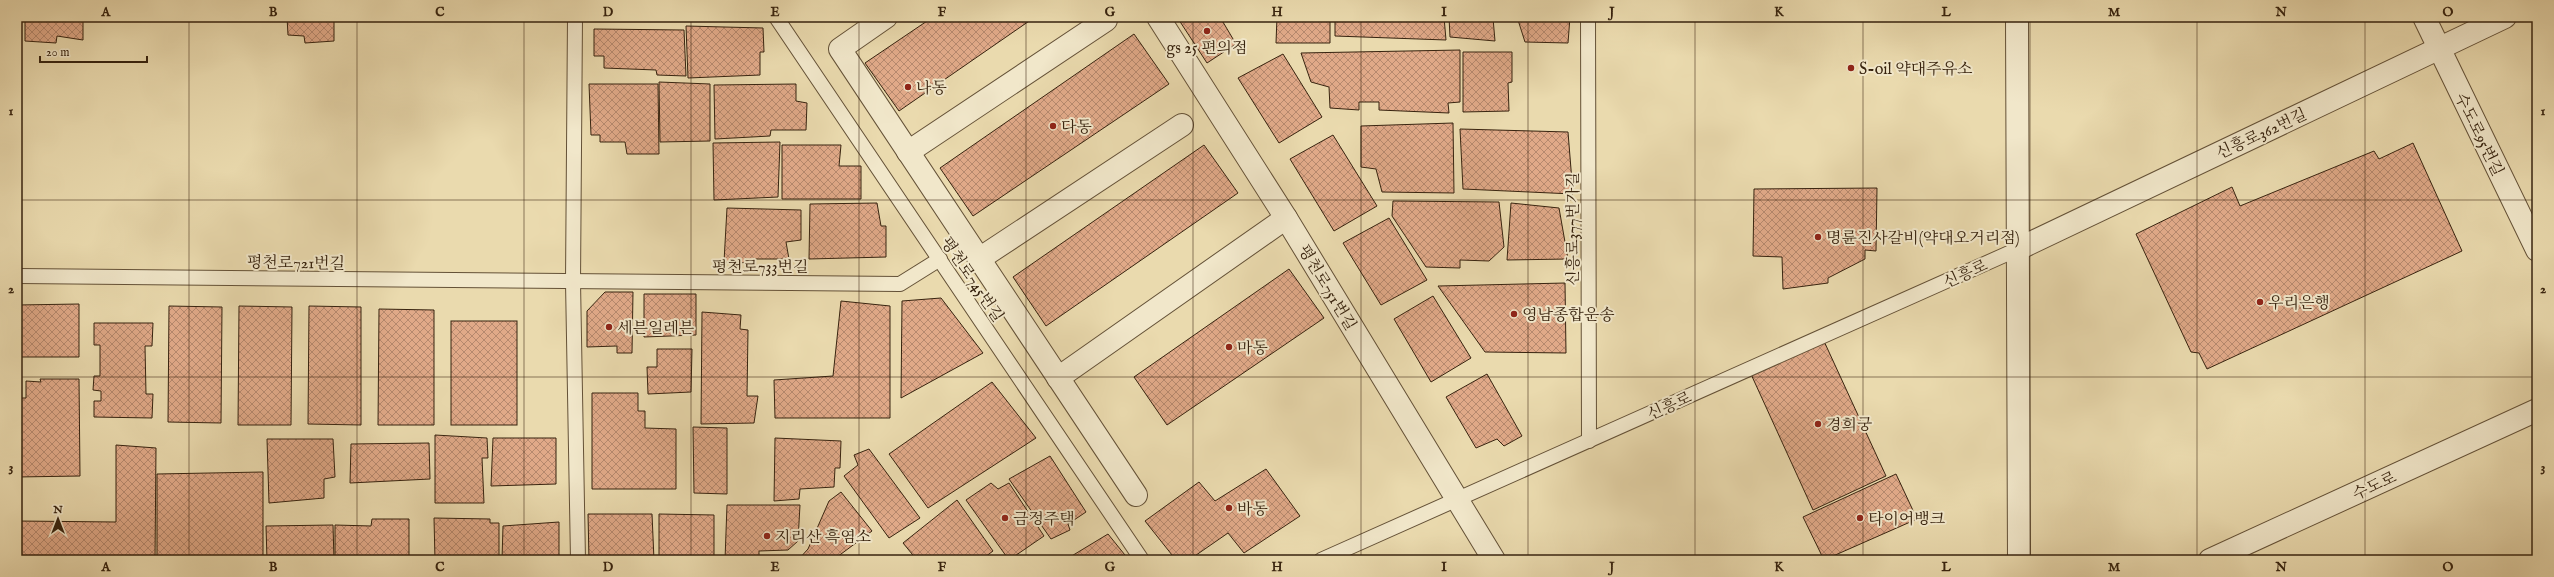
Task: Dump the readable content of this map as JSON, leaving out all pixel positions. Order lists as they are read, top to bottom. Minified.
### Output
{"streets":{"street":["신흥로362번길","수도로95번길","평천로751번길","수도로"],"lane":["신흥로377번가길","평천로721번길","평천로733번길","신흥로","평천로745번길"]},"crossings":[["신흥로362번길","수도로95번길"],["신흥로362번길","신흥로"],["신흥로377번가길","신흥로"],["평천로721번길","평천로733번길"],["평천로733번길","평천로745번길"],["신흥로","평천로751번길"]],"places":["gs 25 편의점","S-oil 약대주유소","나동","다동","명륜진사갈비(약대오거리점)","우리은행","영남종합운송","세븐일레븐","마동","경희궁","바동","금정주택","타이어뱅크","지리산 흑염소"],"scale_bar":"20 m","north":"top","grid":{"columns":["A","B","C","D","E","F","G","H","I","J","K","L","M","N","O"],"rows":["1","2","3"]}}
